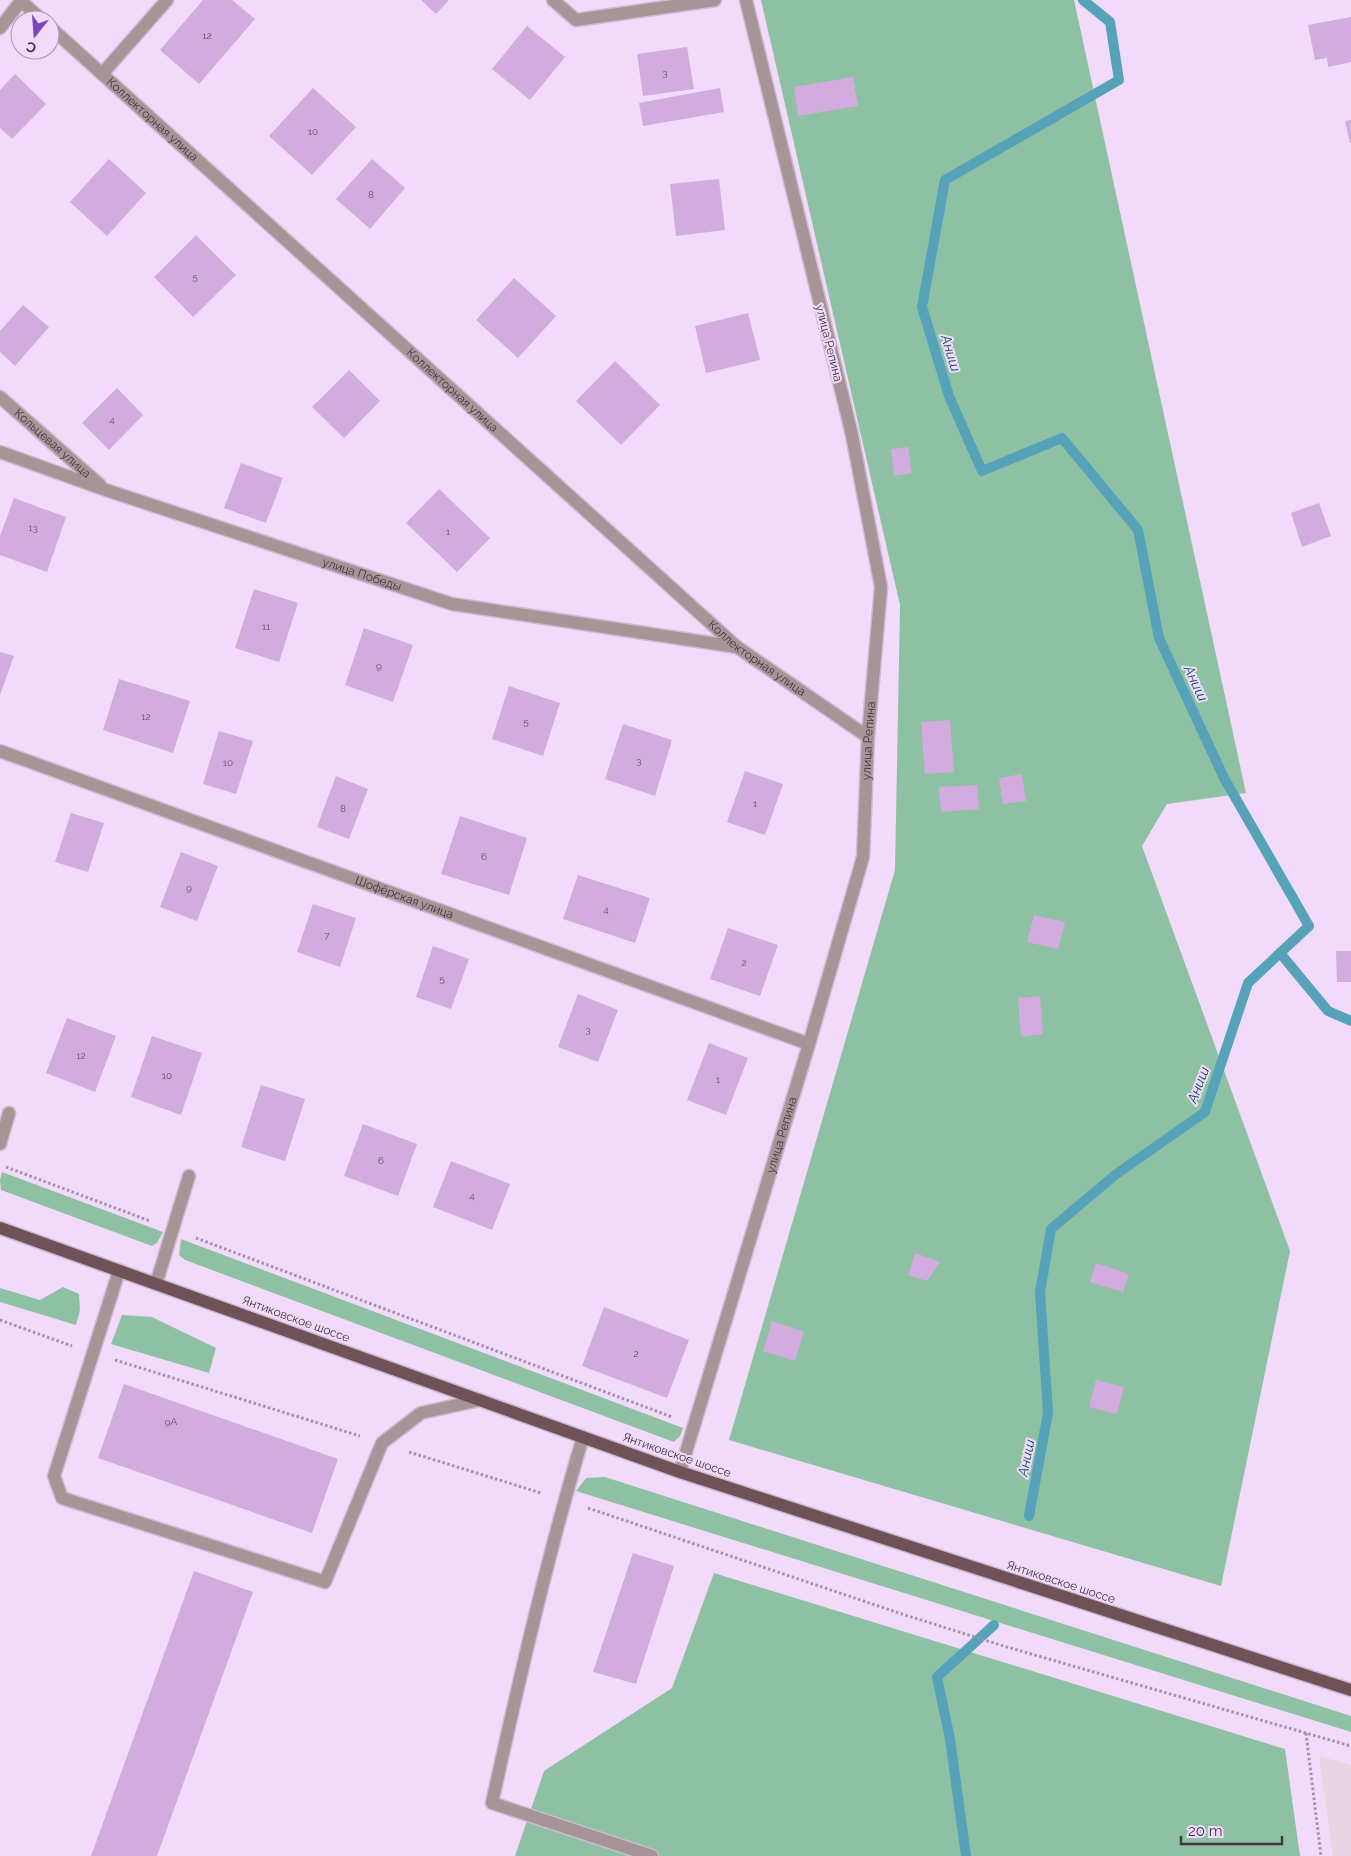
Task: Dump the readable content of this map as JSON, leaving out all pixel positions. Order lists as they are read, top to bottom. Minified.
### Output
{"streets":{"main road":["Янтиковское шоссе"],"street":["Коллекторная улица","улица Репина","Кольцевая улица","улица Победы","Шофёрская улица"]},"crossings":[["Коллекторная улица","улица Репина"],["Коллекторная улица","улица Победы"],["улица Репина","Шофёрская улица"],["улица Репина","Янтиковское шоссе"],["Кольцевая улица","улица Победы"]],"water":["Аниш"],"house_numbers":["12","3","10","8","5","4","13","1","11","9","12","5","3","10","1","8","6","9","4","7","2","5","3","12","10","1","6","4","2","9А"],"scale_bar":"20 m","north":"bottom"}
